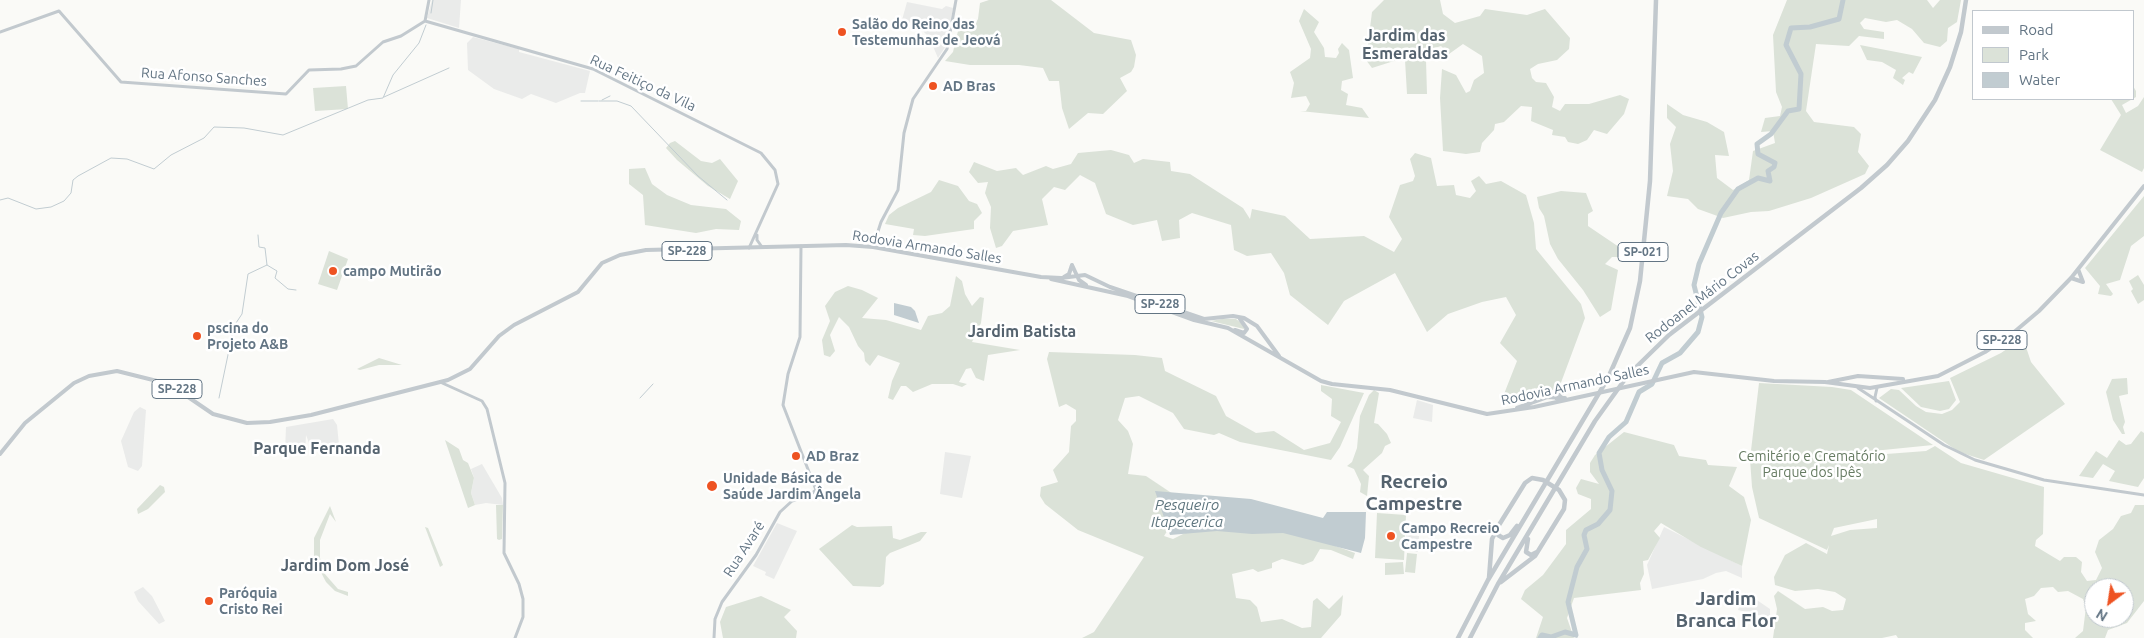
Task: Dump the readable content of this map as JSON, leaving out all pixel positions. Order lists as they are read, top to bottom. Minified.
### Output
{"streets":{"highway":["SP-021","Rodoanel Mário Covas"],"main road":["Rodovia Armando Salles","SP-228"],"street":["Rua Afonso Sanches","Rua Feitiço da Vila","Rua Avaré"]},"crossings":[["Rua Afonso Sanches","Rua Feitiço da Vila"],["Rua Feitiço da Vila","Rodovia Armando Salles"],["Rodovia Armando Salles","Rua Avaré"]],"districts":["Jardim das Esmeraldas","Jardim Batista","Parque Fernanda","Recreio Campestre","Jardim Dom José","Jardim Branca Flor"],"water":["Pesqueiro Itapecerica"],"parks":["Cemitério e Crematório Parque dos Ipês"],"places":["Salão do Reino das Testemunhas de Jeová","AD Bras","campo Mutirão","pscina do Projeto A&B","AD Braz","Unidade Básica de Saúde Jardim Ângela","Campo Recreio Campestre","Paróquia Cristo Rei"],"legend":["Road","Park","Water"],"north":"bottom left"}
